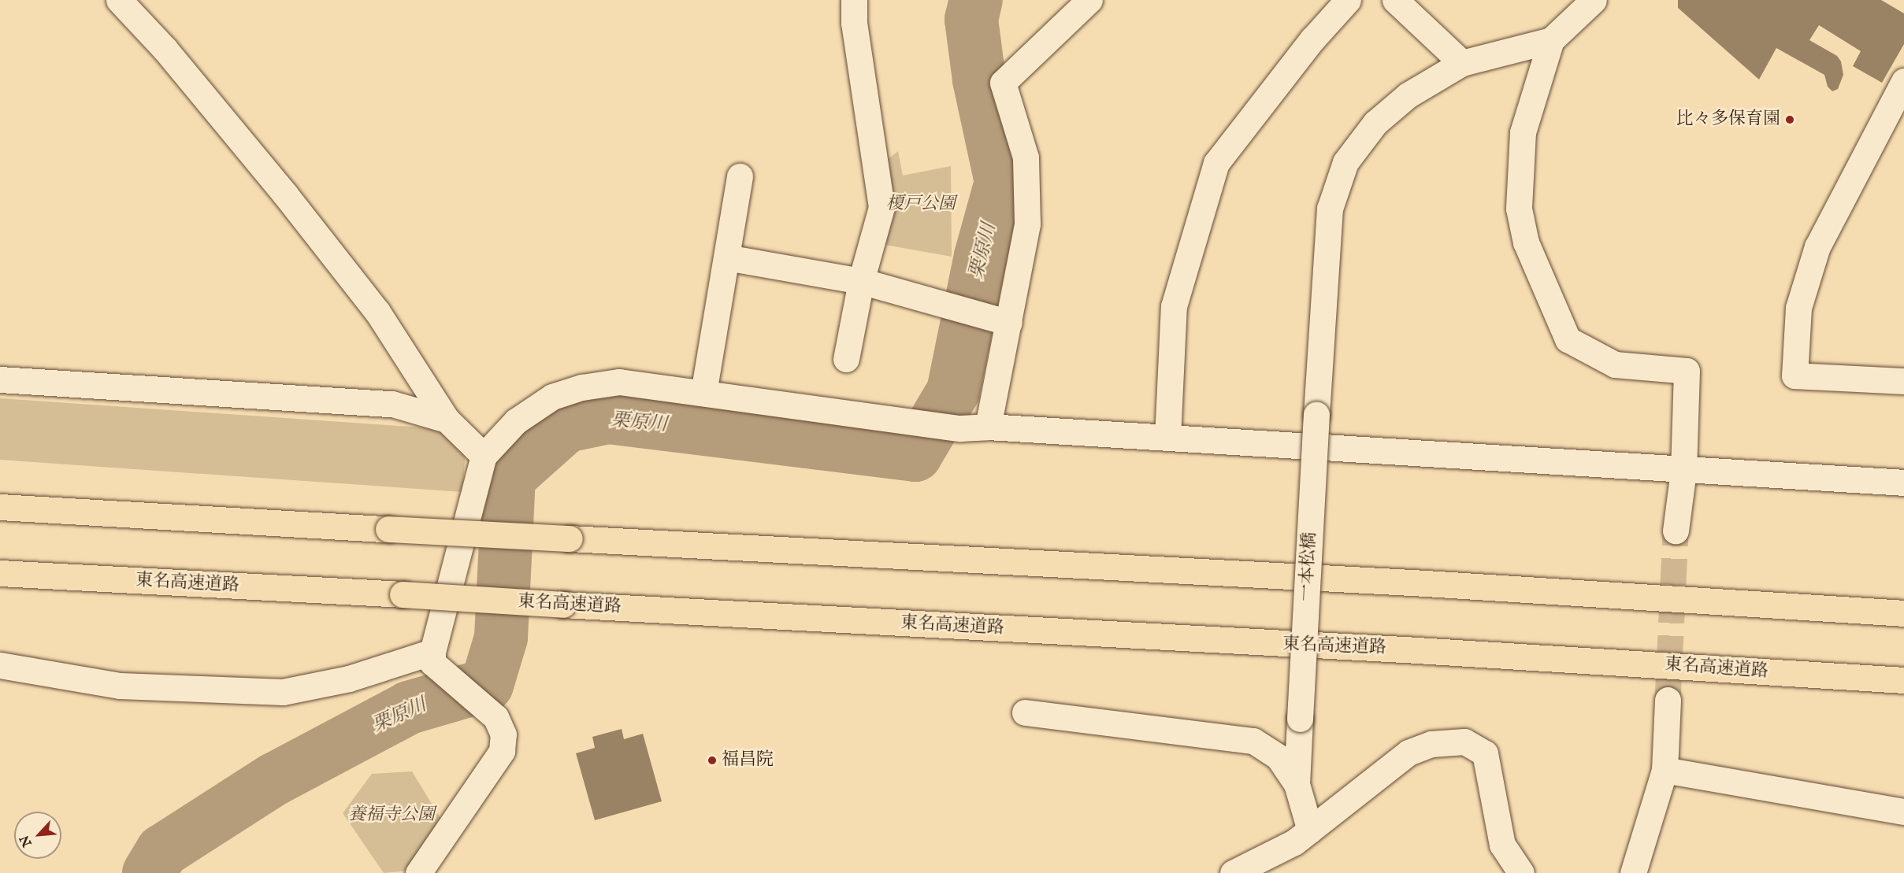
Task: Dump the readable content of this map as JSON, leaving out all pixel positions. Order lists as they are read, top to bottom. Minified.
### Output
{"streets":{"highway":["東名高速道路"],"street":["一本松橋"]},"water":["栗原川"],"parks":["榎戸公園","養福寺公園"],"places":["比々多保育園","福昌院"],"north":"bottom left"}
